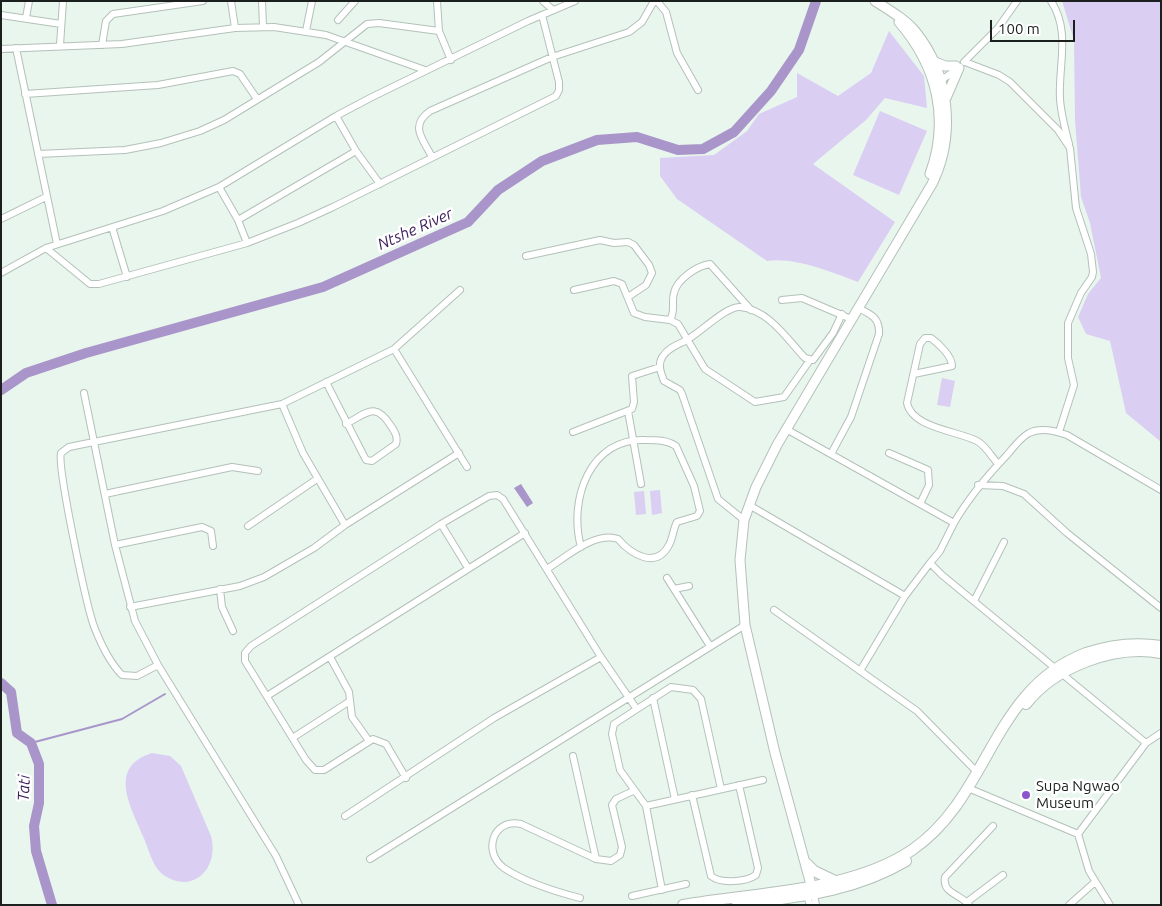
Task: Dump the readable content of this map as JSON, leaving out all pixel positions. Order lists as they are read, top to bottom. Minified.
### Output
{"water":["Ntshe River","Tati"],"places":["Supa Ngwao Museum"],"scale_bar":"100 m"}
